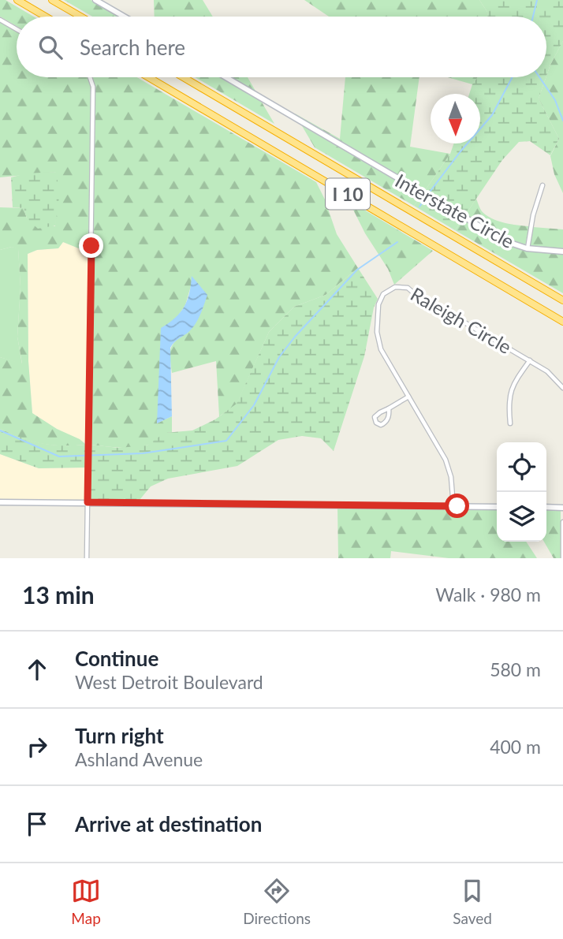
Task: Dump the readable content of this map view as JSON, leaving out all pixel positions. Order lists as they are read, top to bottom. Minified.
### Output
{"streets":{"highway":["I 10"],"street":["Interstate Circle","Raleigh Circle"]},"north":"bottom","page":{"search":"Search here","heading":["13 min","Walk · 980 m"],"list":[["Continue","West Detroit Boulevard","580 m"],["Turn right","Ashland Avenue","400 m"],"Arrive at destination"],"nav":["Map","Directions","Saved"]}}
